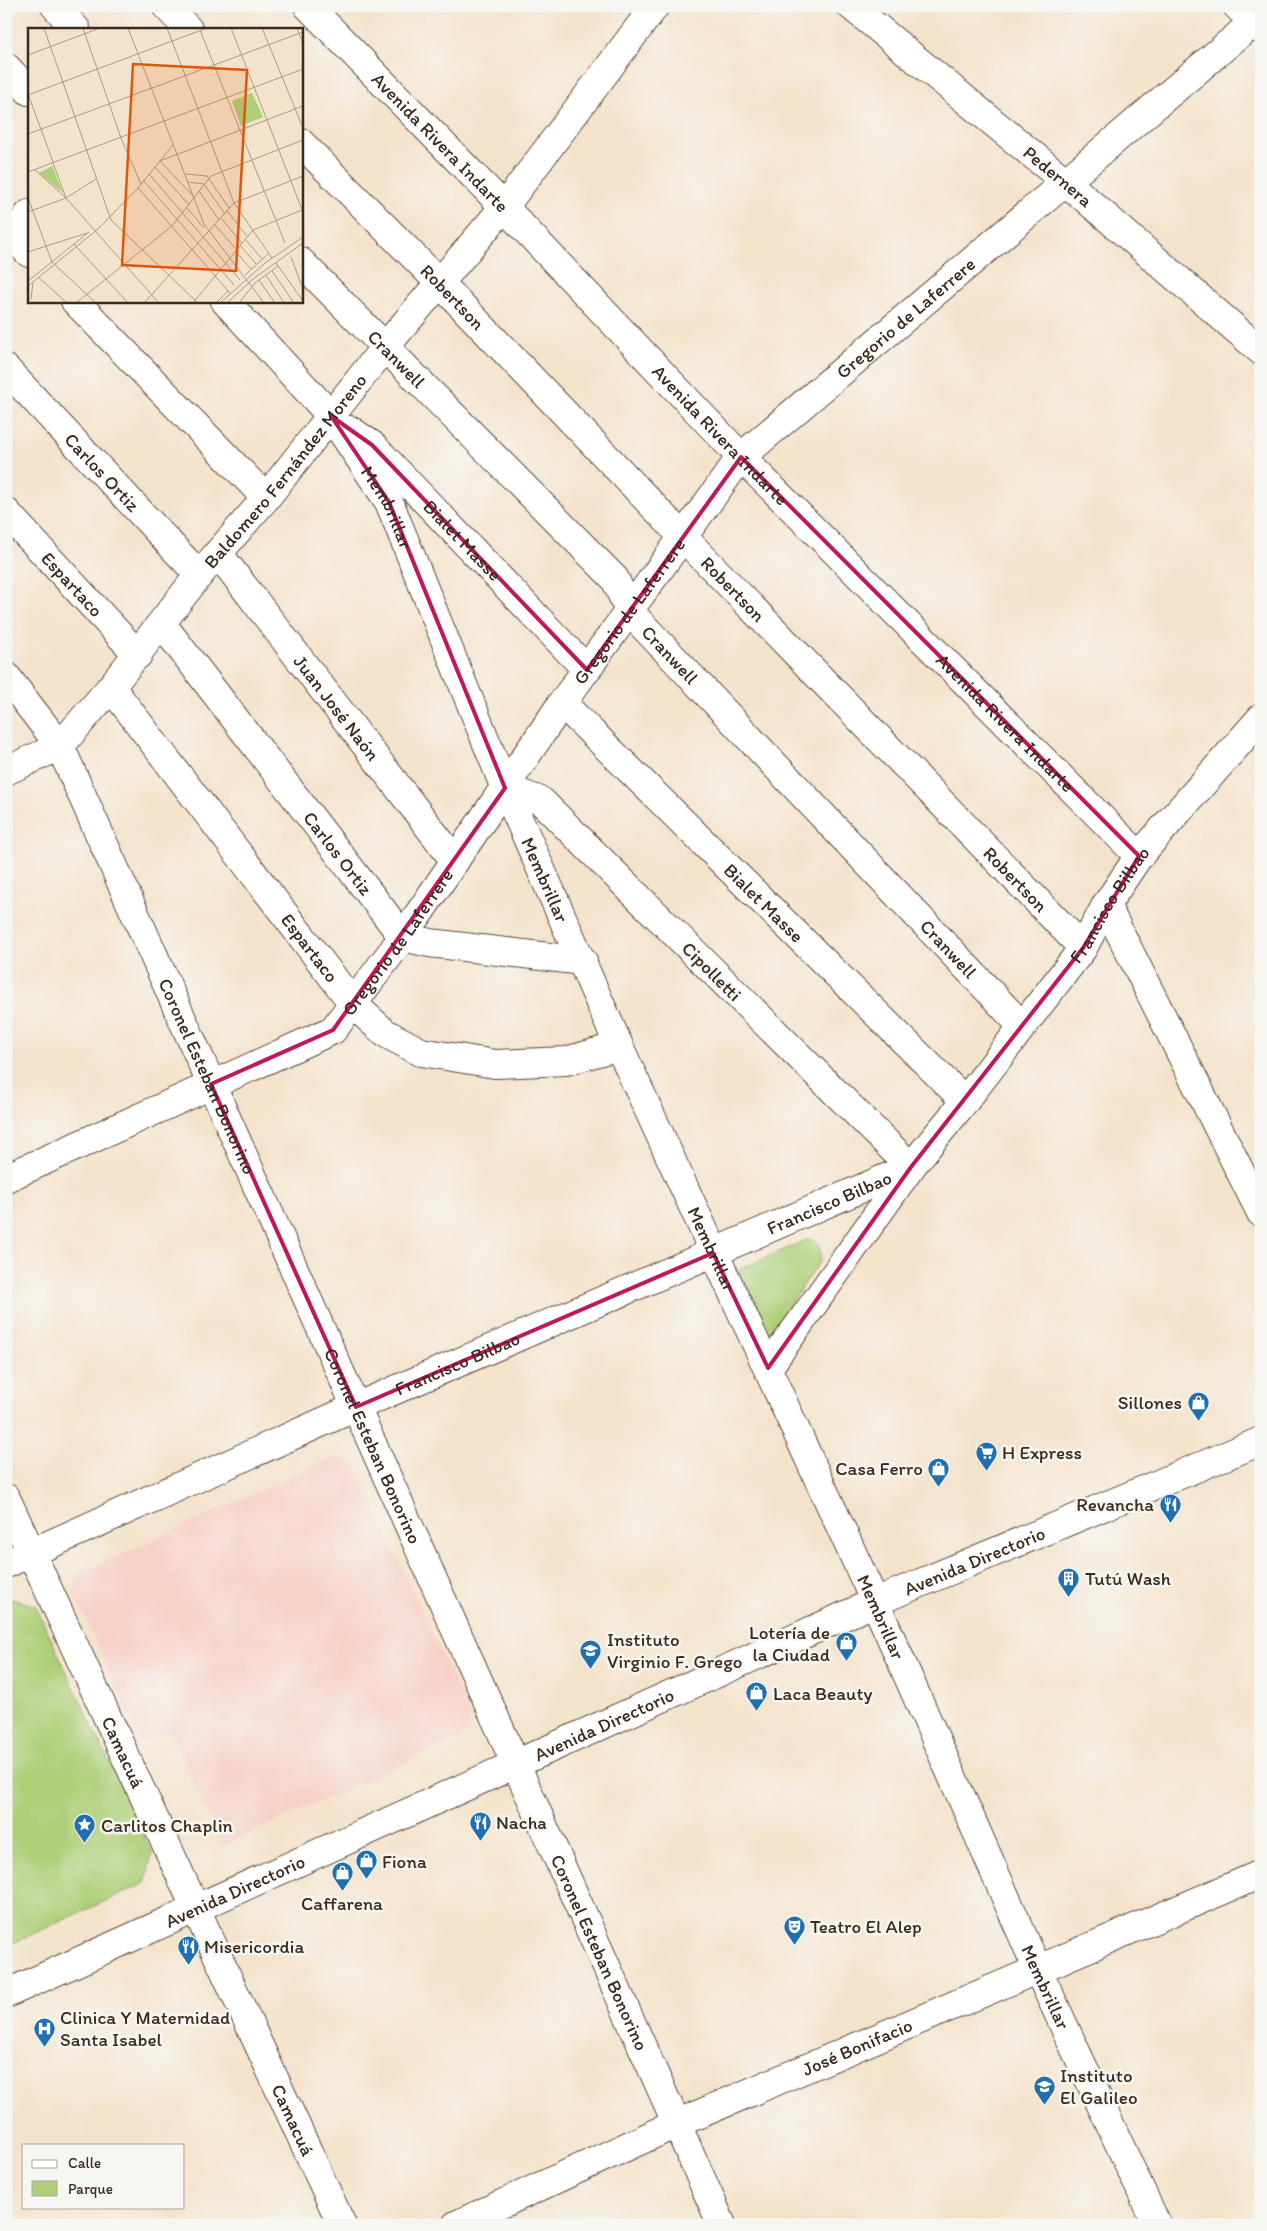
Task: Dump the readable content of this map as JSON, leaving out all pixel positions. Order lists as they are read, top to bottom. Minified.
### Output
{"streets":{"street":["Avenida Rivera Indarte","Pedernera","Robertson","Gregorio de Laferrere","Cranwell","Baldomero Fernández Moreno","Carlos Ortiz","Membrillar","Bialet Masse","Espartaco","Juan José Naón","Francisco Bilbao","Cipolletti","Coronel Esteban Bonorino","Avenida Directorio","Camacuá","José Bonifacio"]},"crossings":[["Avenida Rivera Indarte","Gregorio de Laferrere"],["Avenida Rivera Indarte","Baldomero Fernández Moreno"],["Avenida Rivera Indarte","Francisco Bilbao"],["Pedernera","Gregorio de Laferrere"],["Robertson","Gregorio de Laferrere"],["Robertson","Baldomero Fernández Moreno"],["Robertson","Francisco Bilbao"],["Gregorio de Laferrere","Cranwell"],["Gregorio de Laferrere","Carlos Ortiz"],["Gregorio de Laferrere","Membrillar"],["Gregorio de Laferrere","Bialet Masse"],["Gregorio de Laferrere","Espartaco"],["Gregorio de Laferrere","Juan José Naón"],["Gregorio de Laferrere","Cipolletti"],["Gregorio de Laferrere","Coronel Esteban Bonorino"],["Cranwell","Baldomero Fernández Moreno"],["Cranwell","Francisco Bilbao"],["Baldomero Fernández Moreno","Carlos Ortiz"],["Baldomero Fernández Moreno","Membrillar"],["Baldomero Fernández Moreno","Bialet Masse"],["Baldomero Fernández Moreno","Espartaco"],["Baldomero Fernández Moreno","Juan José Naón"],["Baldomero Fernández Moreno","Coronel Esteban Bonorino"],["Membrillar","Bialet Masse"],["Membrillar","Espartaco"],["Membrillar","Francisco Bilbao"],["Membrillar","Cipolletti"],["Membrillar","Avenida Directorio"],["Membrillar","José Bonifacio"],["Bialet Masse","Francisco Bilbao"],["Francisco Bilbao","Cipolletti"],["Francisco Bilbao","Coronel Esteban Bonorino"],["Francisco Bilbao","Camacuá"],["Coronel Esteban Bonorino","Avenida Directorio"],["Coronel Esteban Bonorino","José Bonifacio"],["Avenida Directorio","Camacuá"]],"places":{"shop":["Sillones","Casa Ferro","Lotería de la Ciudad","Laca Beauty","Fiona","Caffarena"],"supermarket":["H Express"],"restaurant":["Revancha","Nacha","Misericordia"],"building":["Tutú Wash"],"school or university":["Instituto Virginio F. Grego","Instituto El Galileo"],"place":["Carlitos Chaplin"],"theatre":["Teatro El Alep"],"hospital":["Clinica Y Maternidad Santa Isabel"]},"legend":["Calle","Parque"]}
